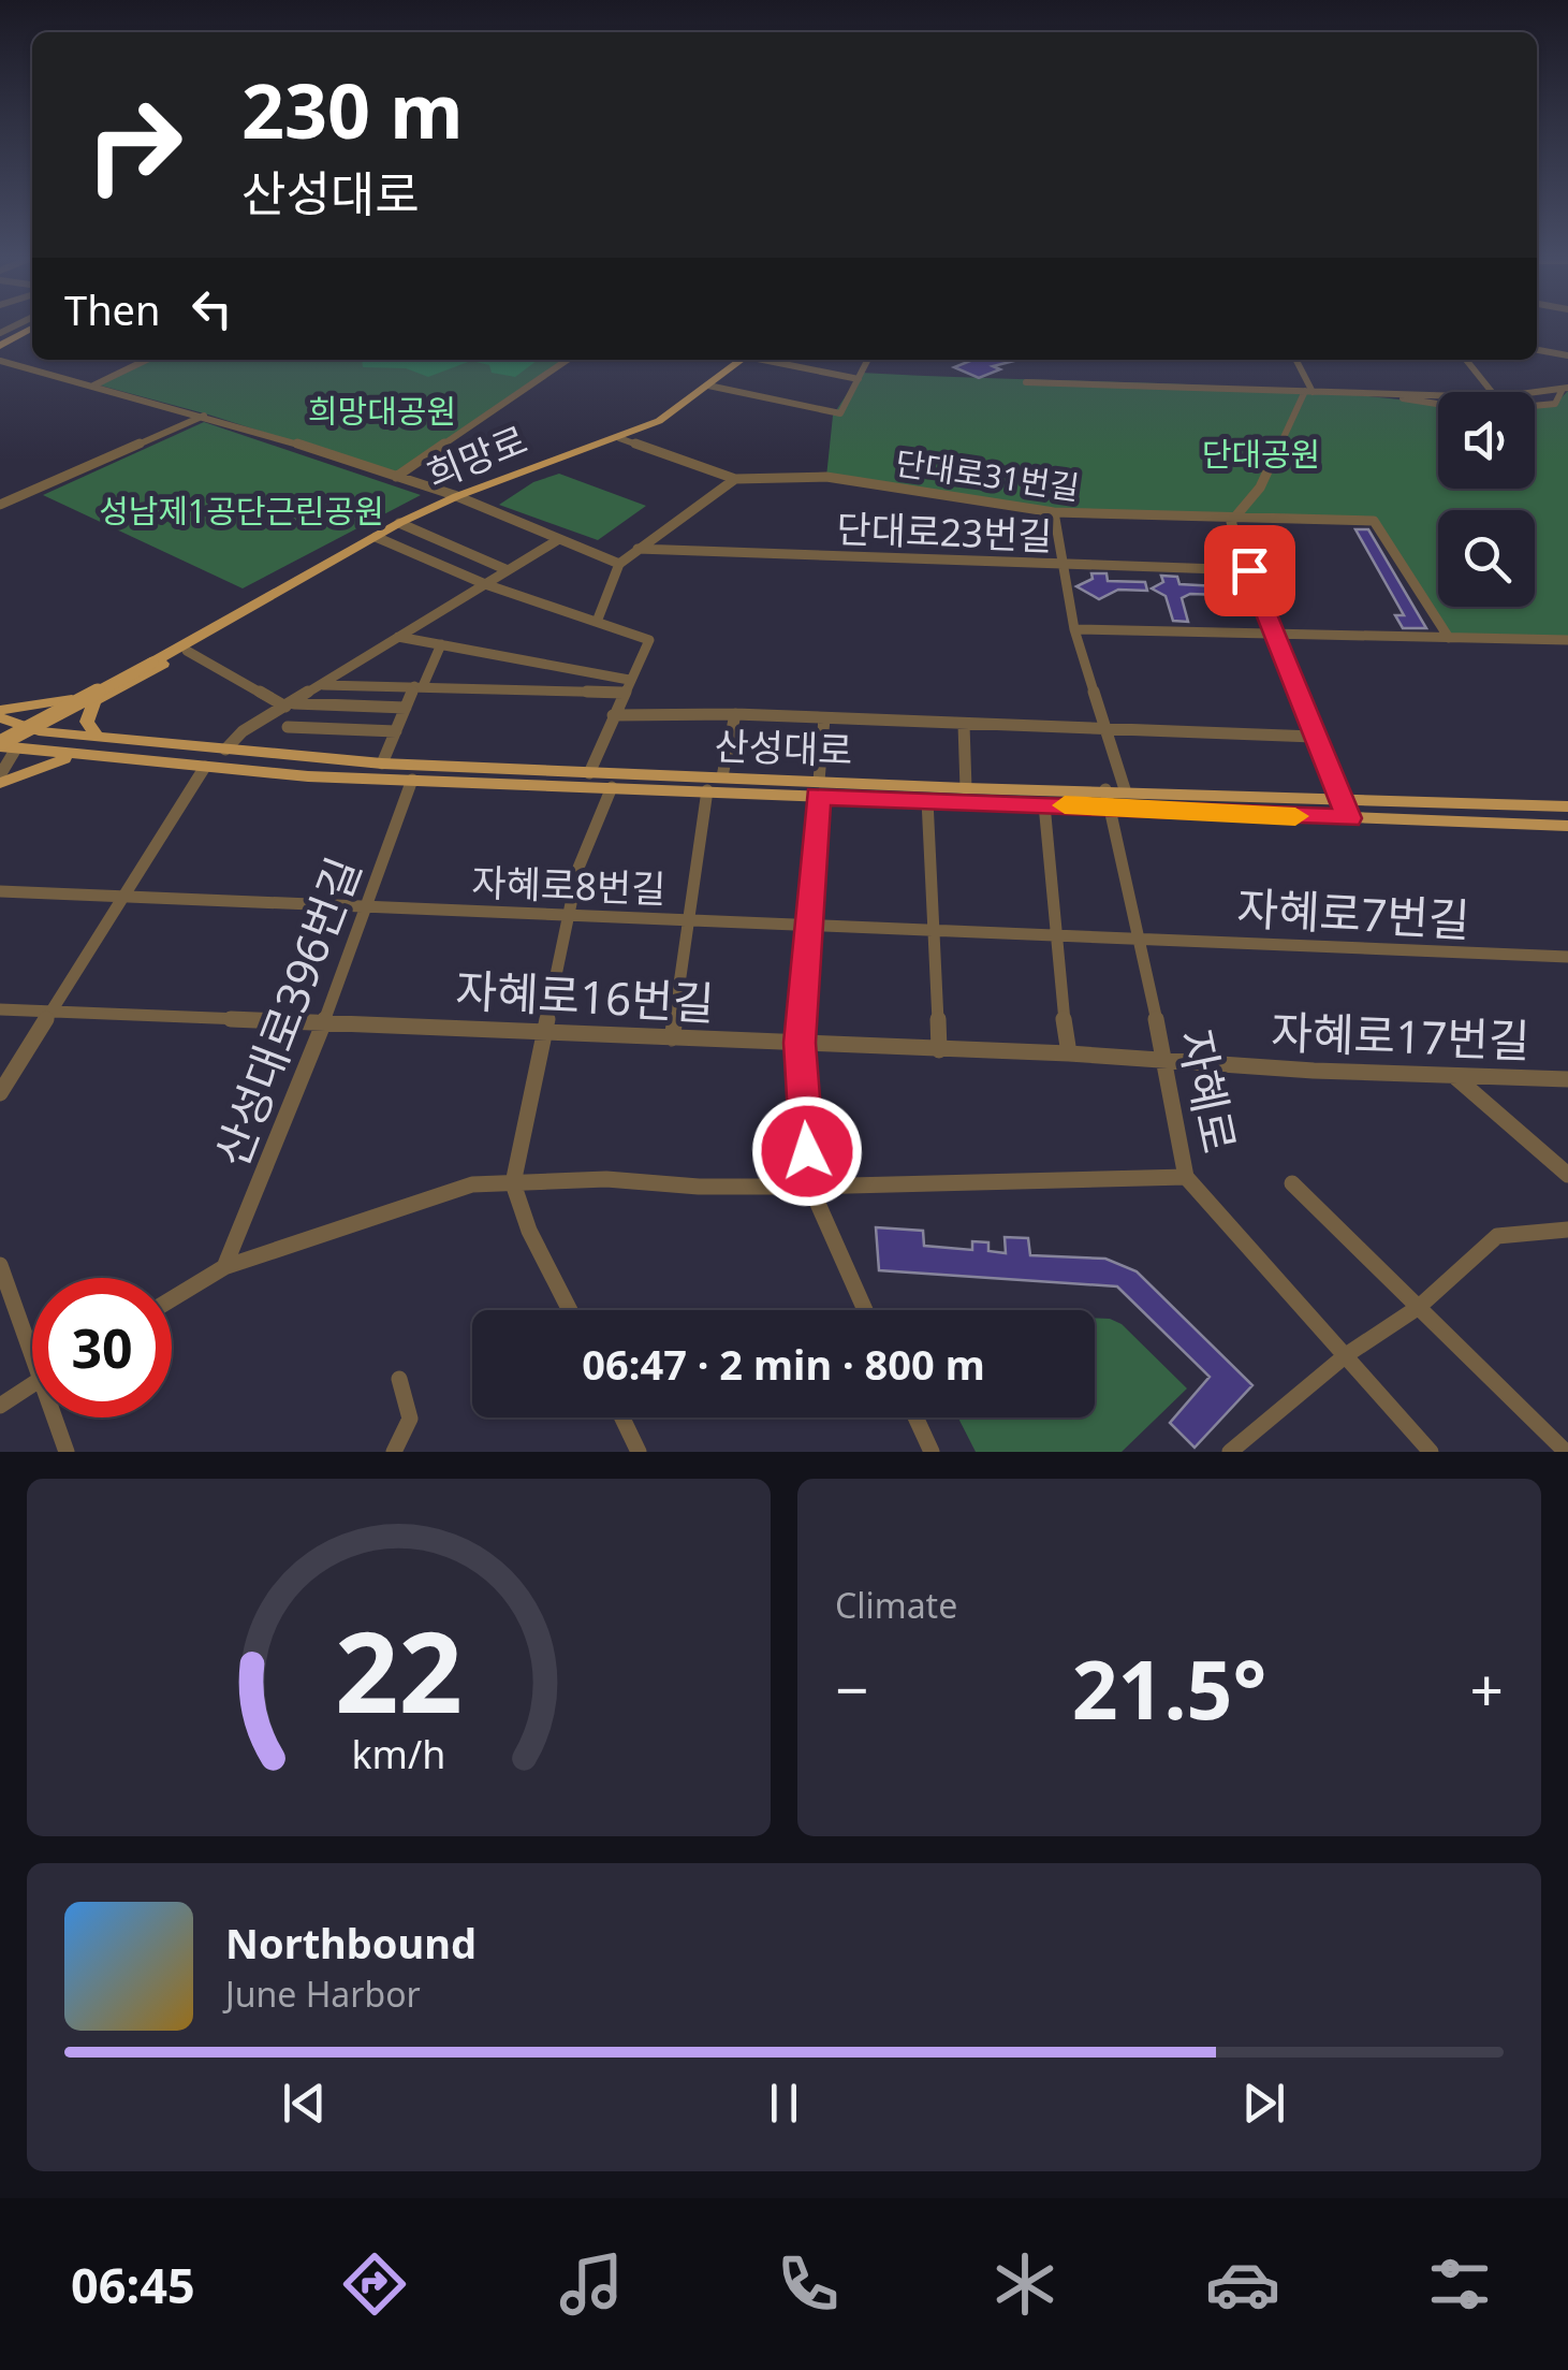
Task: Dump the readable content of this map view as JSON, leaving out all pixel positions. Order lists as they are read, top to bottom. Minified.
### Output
{"streets":{"main road":["희망로","산성대로"],"street":["단대로31번길","단대로23번길","자혜로8번길","자혜로7번길","자혜로16번길","산성대로396번길","자혜로17번길","자혜로"]},"crossings":[["희망로","산성대로"],["산성대로","산성대로396번길"],["산성대로","자혜로"],["자혜로8번길","자혜로7번길"],["자혜로8번길","산성대로396번길"],["자혜로8번길","자혜로"],["자혜로7번길","자혜로"],["자혜로16번길","산성대로396번길"],["자혜로16번길","자혜로17번길"],["자혜로16번길","자혜로"],["자혜로17번길","자혜로"]],"parks":["희망대공원","단대공원","성남제1공단근린공원"],"page":{"turn":["230 m","산성대로"],"then":"Then","limit":"30","trip":"06:47 · 2 min · 800 m","tile":"Climate","heat":["−","21.5°","+"],"song":["Northbound","June Harbor"],"tabs":"06:45","gauge":["22","km/h"]}}
